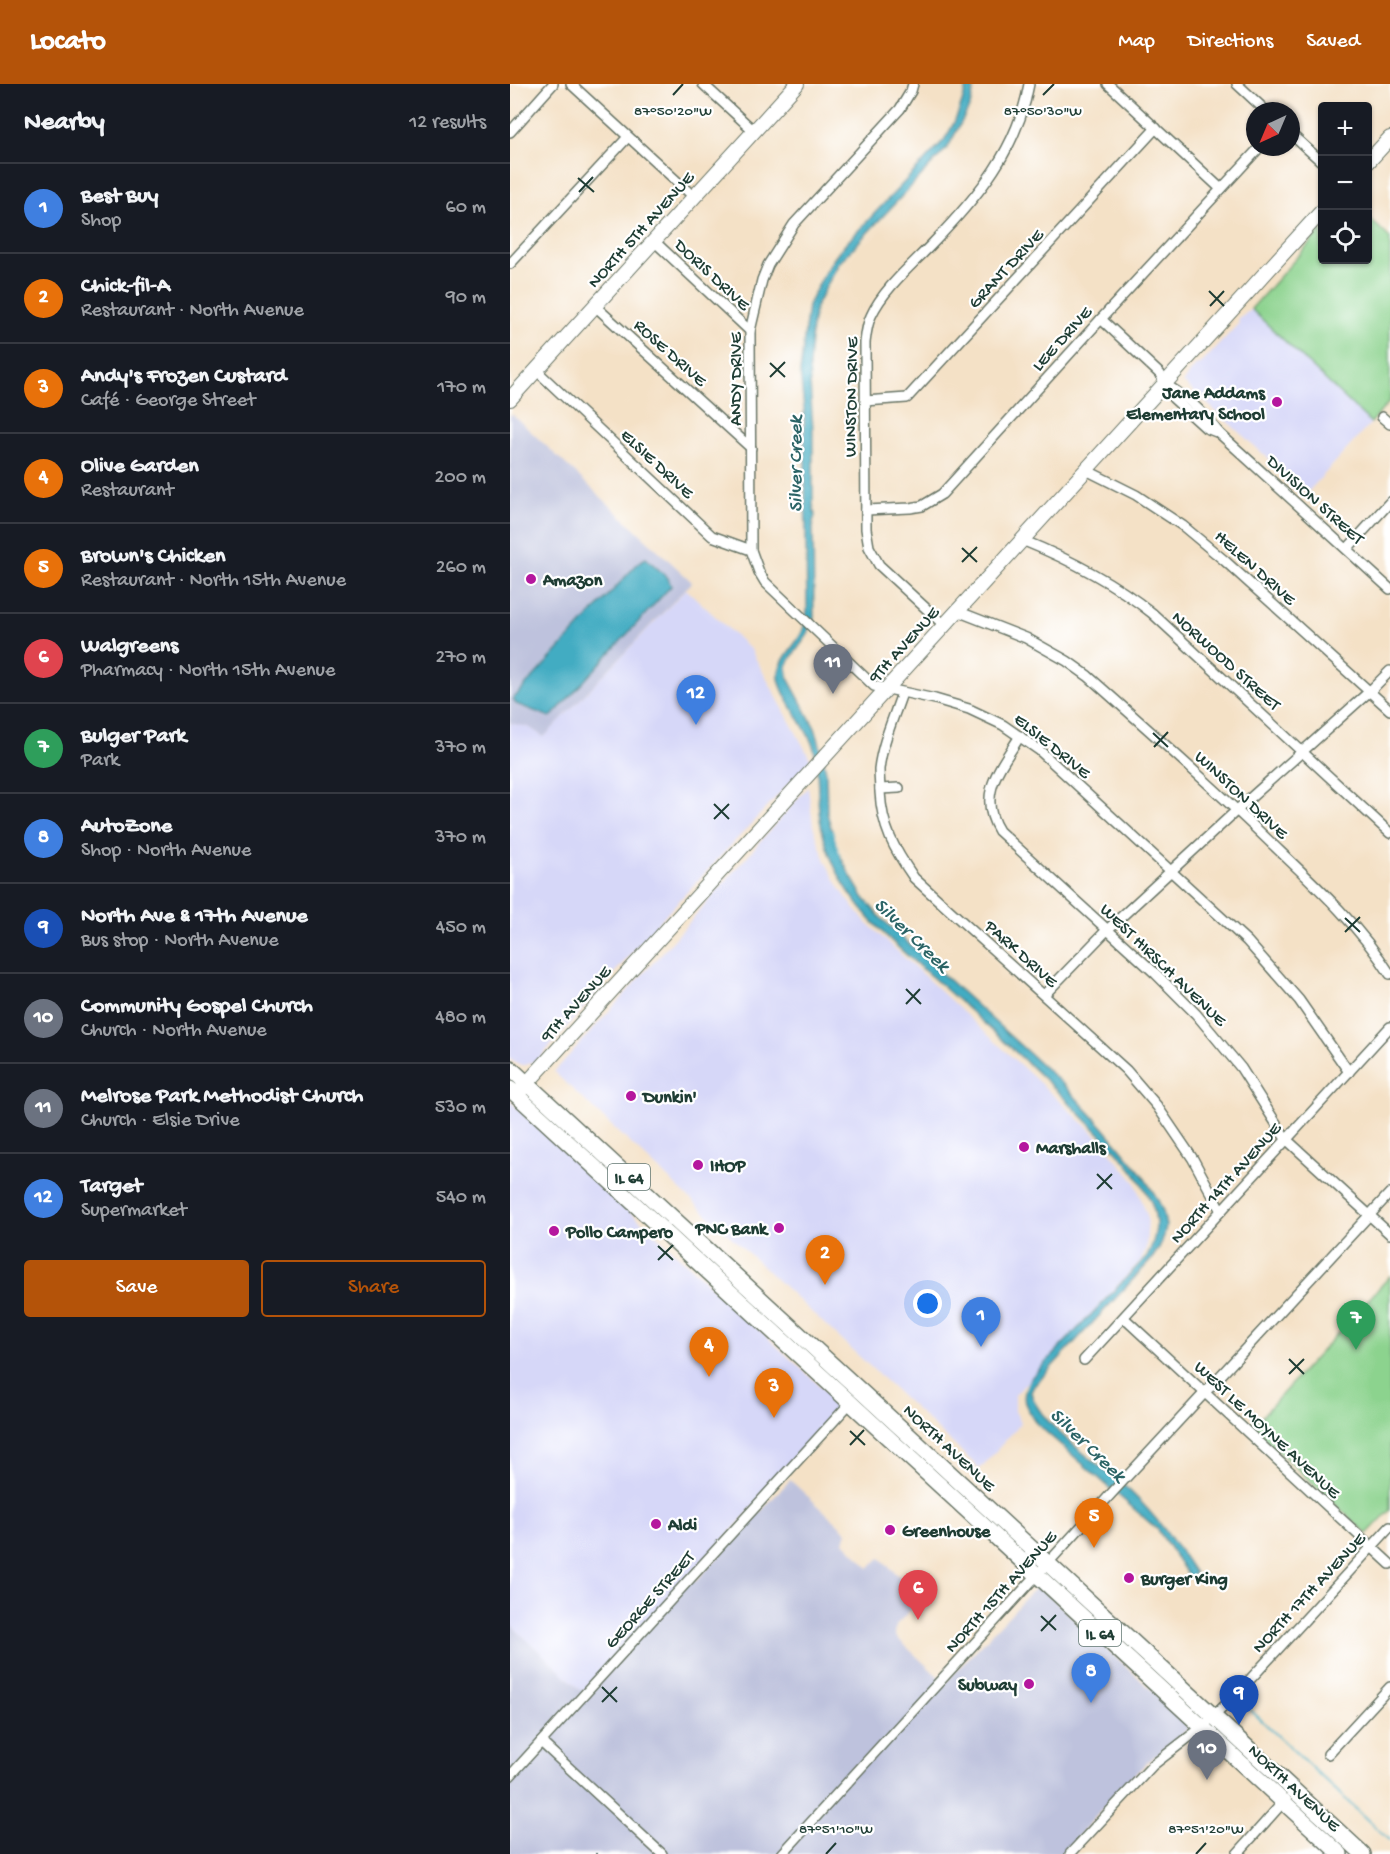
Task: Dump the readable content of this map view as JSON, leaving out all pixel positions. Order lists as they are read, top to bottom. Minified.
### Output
{"streets":{"main road":["IL 64","NORTH AVENUE"],"street":["NORTH 5TH AVENUE","GRANT DRIVE","DORIS DRIVE","LEE DRIVE","ROSE DRIVE","ANDY DRIVE","WINSTON DRIVE","ELSIE DRIVE","DIVISION STREET","HELEN DRIVE","9TH AVENUE","NORWOOD STREET","PARK DRIVE","WEST HIRSCH AVENUE","NORTH 14TH AVENUE","WEST LE MOYNE AVENUE","NORTH 15TH AVENUE","NORTH 17TH AVENUE","GEORGE STREET"]},"crossings":[["NORTH 5TH AVENUE","DORIS DRIVE"],["NORTH 5TH AVENUE","ROSE DRIVE"],["NORTH 5TH AVENUE","ELSIE DRIVE"],["GRANT DRIVE","WINSTON DRIVE"],["DORIS DRIVE","ANDY DRIVE"],["LEE DRIVE","WINSTON DRIVE"],["LEE DRIVE","DIVISION STREET"],["ROSE DRIVE","ANDY DRIVE"],["ANDY DRIVE","ELSIE DRIVE"],["WINSTON DRIVE","9TH AVENUE"],["ELSIE DRIVE","9TH AVENUE"],["ELSIE DRIVE","PARK DRIVE"],["ELSIE DRIVE","WEST HIRSCH AVENUE"],["ELSIE DRIVE","NORTH 14TH AVENUE"],["DIVISION STREET","9TH AVENUE"],["HELEN DRIVE","9TH AVENUE"],["9TH AVENUE","NORWOOD STREET"],["9TH AVENUE","NORTH AVENUE"],["PARK DRIVE","NORTH 14TH AVENUE"],["WEST HIRSCH AVENUE","NORTH 14TH AVENUE"],["WEST HIRSCH AVENUE","NORTH 15TH AVENUE"],["NORTH 14TH AVENUE","WEST LE MOYNE AVENUE"],["WEST LE MOYNE AVENUE","NORTH 15TH AVENUE"],["WEST LE MOYNE AVENUE","NORTH 17TH AVENUE"],["NORTH AVENUE","NORTH 15TH AVENUE"],["NORTH AVENUE","NORTH 17TH AVENUE"],["NORTH AVENUE","GEORGE STREET"]],"water":["Silver Creek"],"places":["Jane Addams Elementary School","Amazon","Dunkin'","Marshalls","IHOP","PNC Bank","Pollo Campero","Aldi","Greenhouse","Burger King","Subway"],"north":"bottom left","page":{"header":"Locato","nav":["Map","Directions","Saved"],"heading":["Nearby","12 results"],"map_buttons":["+","−"],"list":[{"mark":"1","name":"Best Buy","note":"Shop","value":"60 m"},{"mark":"2","name":"Chick-fil-A","note":"Restaurant · North Avenue","value":"90 m"},{"mark":"3","name":"Andy's Frozen Custard","note":"Café · George Street","value":"170 m"},{"mark":"4","name":"Olive Garden","note":"Restaurant","value":"200 m"},{"mark":"5","name":"Brown's Chicken","note":"Restaurant · North 15th Avenue","value":"260 m"},{"mark":"6","name":"Walgreens","note":"Pharmacy · North 15th Avenue","value":"270 m"},{"mark":"7","name":"Bulger Park","note":"Park","value":"370 m"},{"mark":"8","name":"AutoZone","note":"Shop · North Avenue","value":"370 m"},{"mark":"9","name":"North Ave & 17th Avenue","note":"Bus stop · North Avenue","value":"450 m"},{"mark":"10","name":"Community Gospel Church","note":"Church · North Avenue","value":"480 m"},{"mark":"11","name":"Melrose Park Methodist Church","note":"Church · Elsie Drive","value":"530 m"},{"mark":"12","name":"Target","note":"Supermarket","value":"540 m"}],"pins":["11","12","2","1","7","4","3","5","6","8","9","10"],"buttons":["Save","Share"]},"coordinates":["87°50'30\"W","87°50'20\"W","87°51'10\"W","87°51'20\"W"]}
